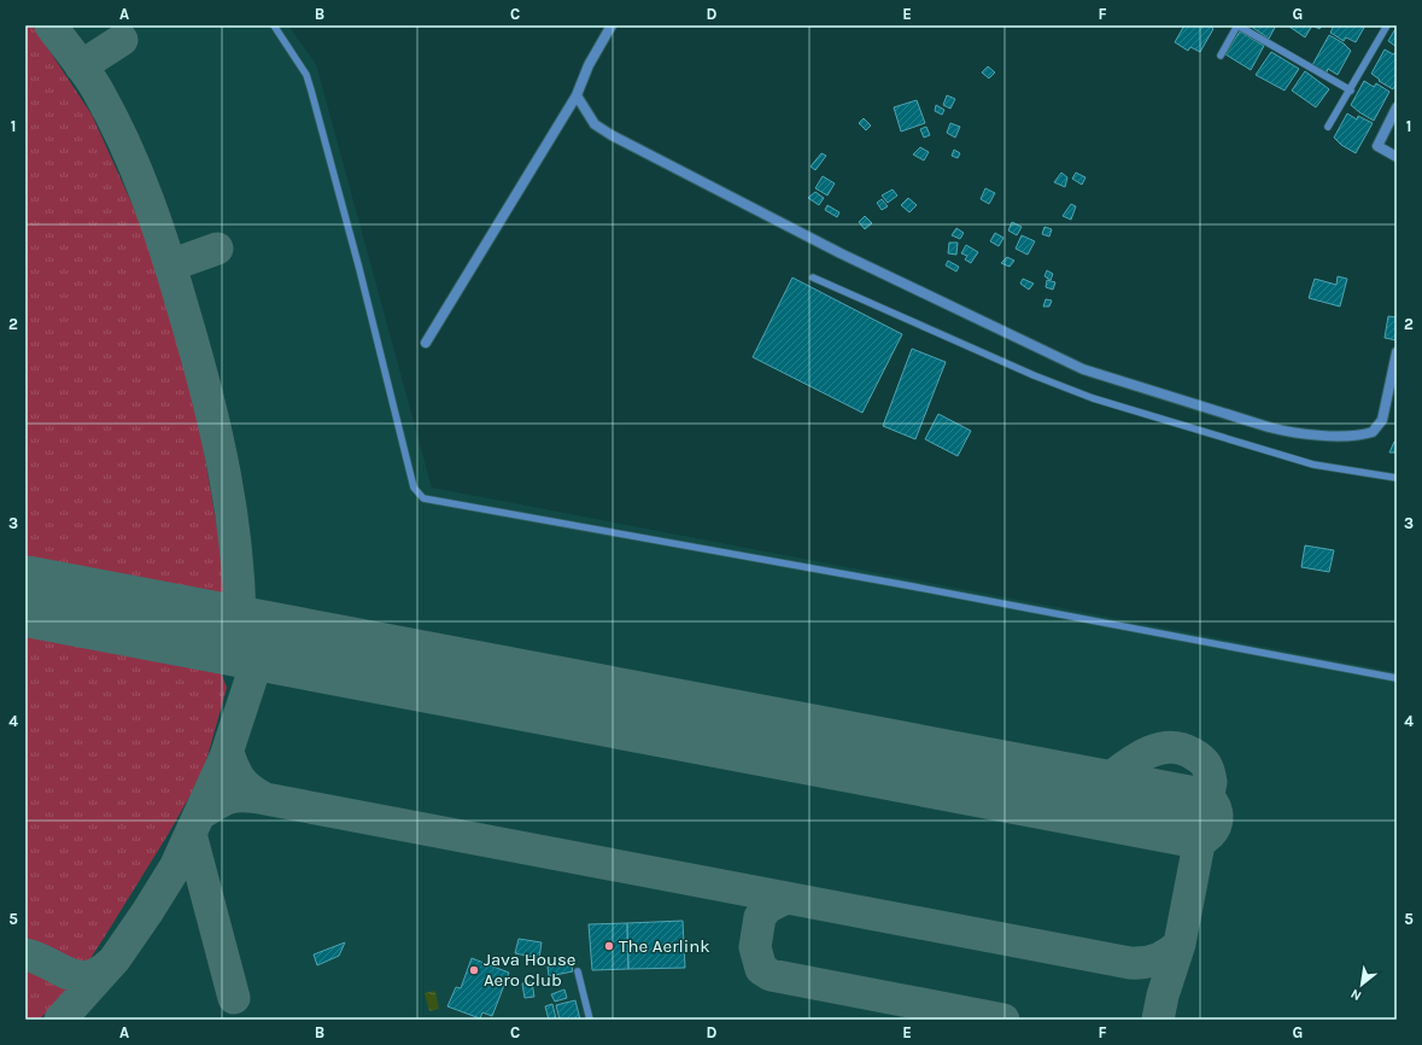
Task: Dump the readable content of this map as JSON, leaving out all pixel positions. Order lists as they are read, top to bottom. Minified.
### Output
{"places":["The Aerlink","Java House Aero Club"],"north":"bottom left","grid":{"columns":["A","B","C","D","E","F","G"],"rows":["1","2","3","4","5"]}}
